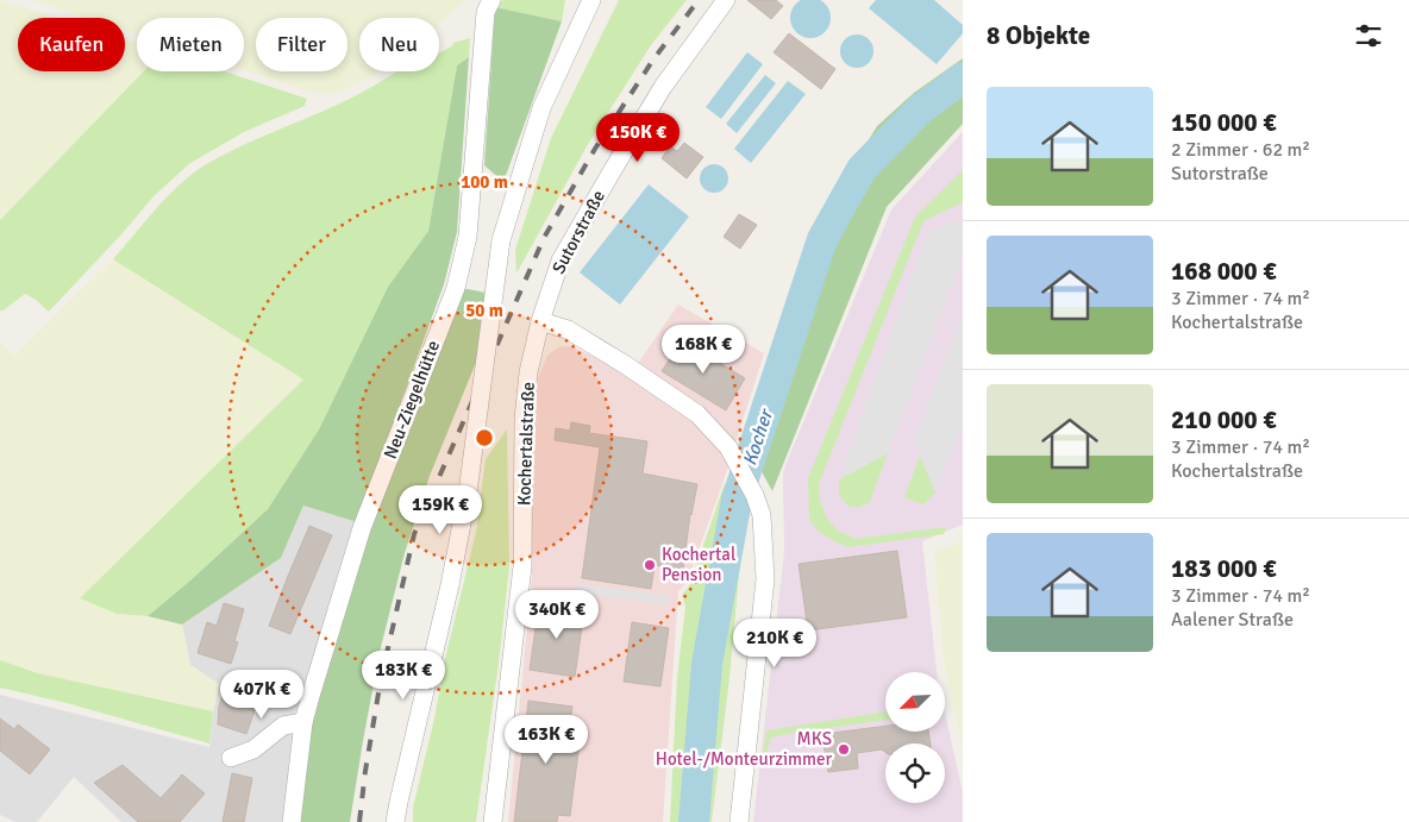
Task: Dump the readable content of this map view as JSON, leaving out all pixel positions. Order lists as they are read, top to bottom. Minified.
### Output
{"streets":{"street":["Sutorstraße","Neu-Ziegelhütte","Kochertalstraße"]},"crossings":[["Sutorstraße","Kochertalstraße"]],"water":["Kocher"],"places":["Kochertal Pension","MKS Hotel-/Monteurzimmer"],"north":"bottom left","page":{"heading":"8 Objekte","chip":["Kaufen","Mieten","Filter","Neu"],"list":[{"name":"150 000 €","note":"2 Zimmer · 62 m² · Sutorstraße"},{"name":"168 000 €","note":"3 Zimmer · 74 m² · Kochertalstraße"},{"name":"210 000 €","note":"3 Zimmer · 74 m² · Kochertalstraße"},{"name":"183 000 €","note":"3 Zimmer · 74 m² · Aalener Straße"}],"price":["150K €","168K €","159K €","340K €","210K €","183K €","407K €","163K €"]},"rings":["100 m","50 m"]}
